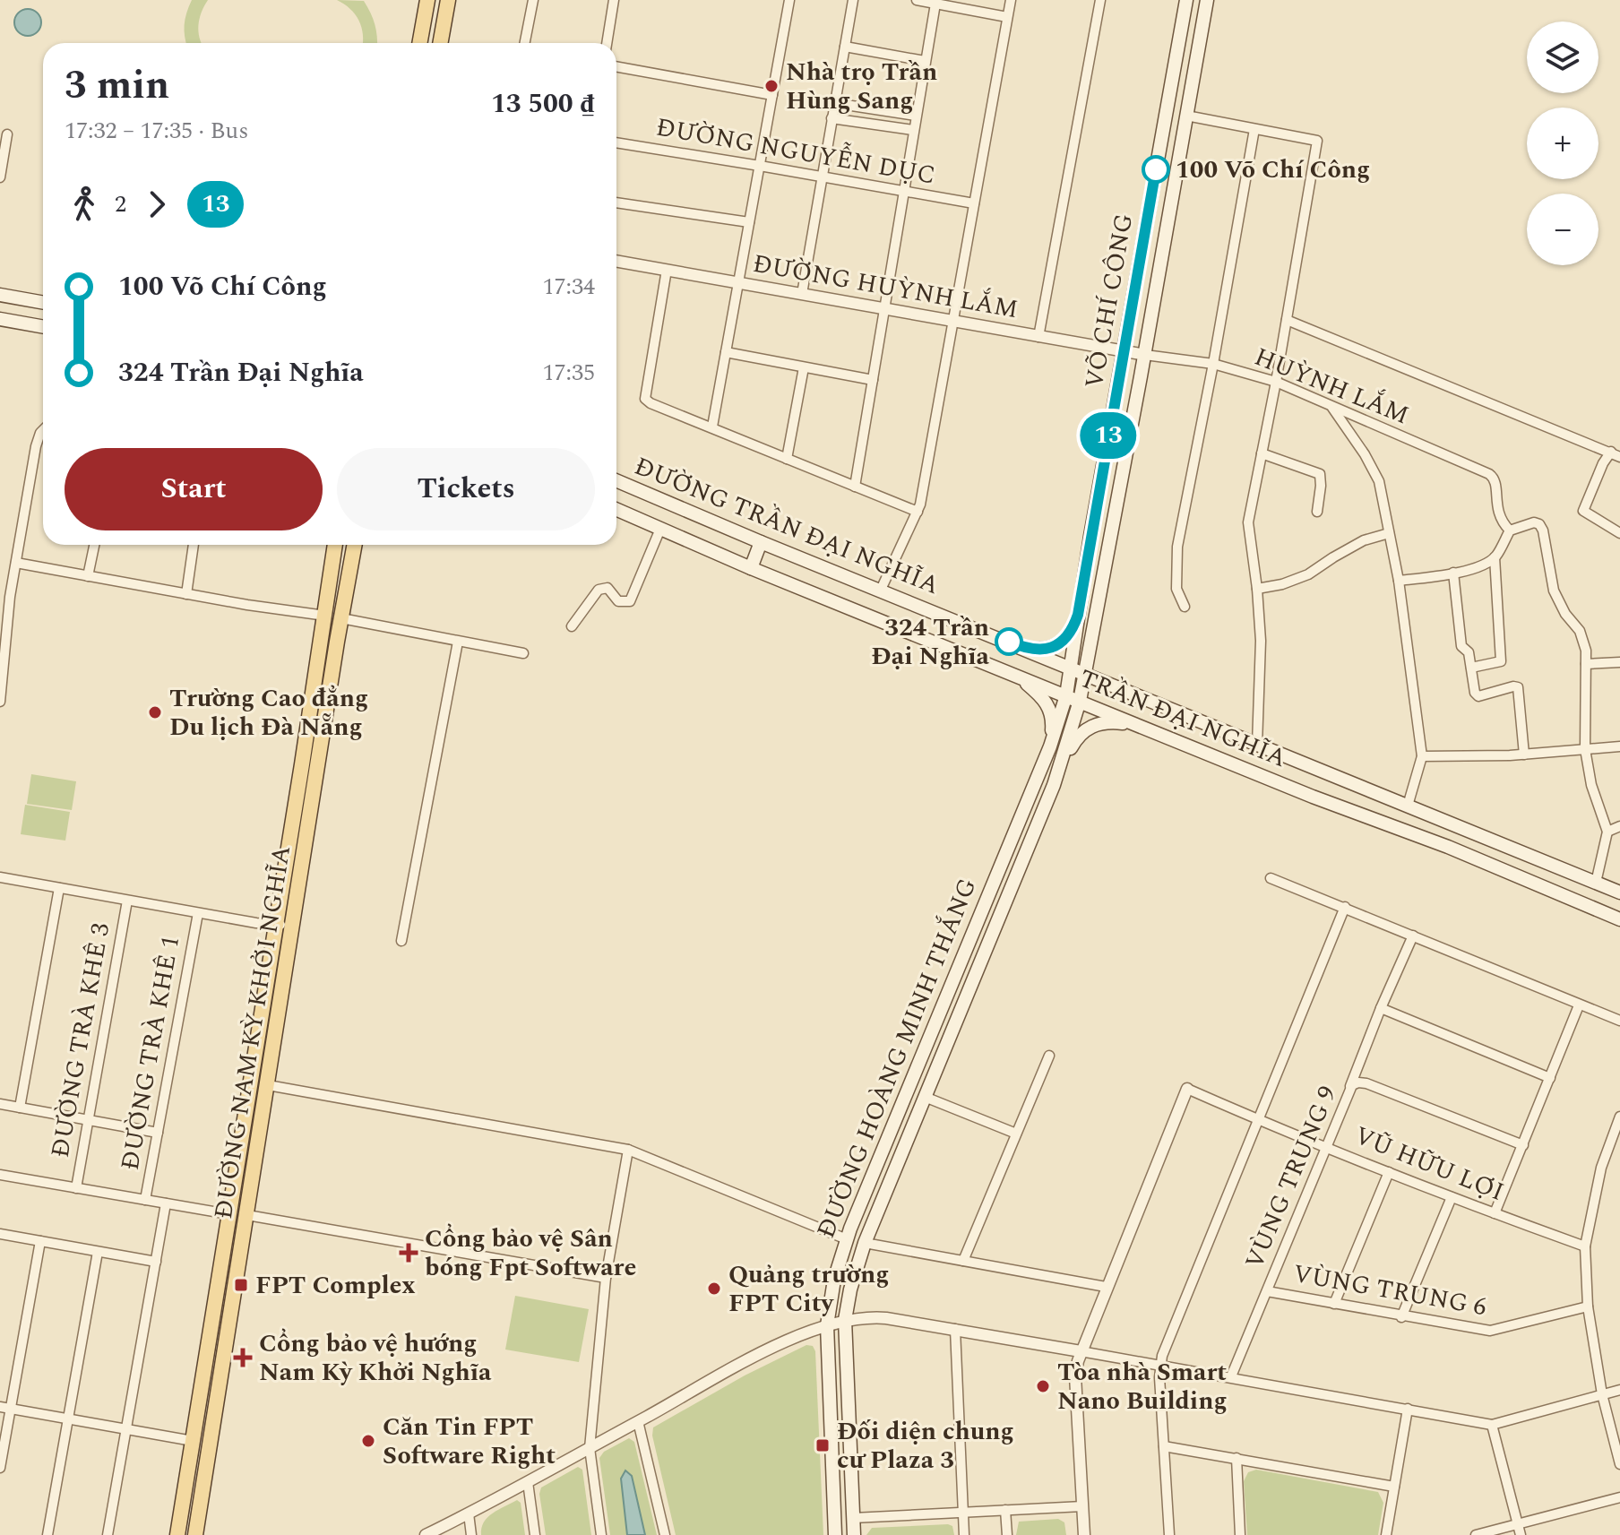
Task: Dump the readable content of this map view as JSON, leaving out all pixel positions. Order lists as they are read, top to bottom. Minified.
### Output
{"streets":{"main road":["VÕ CHÍ CÔNG","ĐƯỜNG TRẦN ĐẠI NGHĨA","TRẦN ĐẠI NGHĨA","ĐƯỜNG NAM KỲ KHỞI NGHĨA","ĐƯỜNG HOÀNG MINH THẮNG"],"street":["ĐƯỜNG NGUYỄN DỤC","ĐƯỜNG HUỲNH LẮM","HUỲNH LẮM","ĐƯỜNG TRÀ KHÊ 3","ĐƯỜNG TRÀ KHÊ 1","VŨ HỮU LỢI","VÙNG TRUNG 9","VÙNG TRUNG 6"]},"crossings":[["ĐƯỜNG HUỲNH LẮM","VÕ CHÍ CÔNG"],["ĐƯỜNG HUỲNH LẮM","HUỲNH LẮM"],["VÕ CHÍ CÔNG","HUỲNH LẮM"],["VÕ CHÍ CÔNG","ĐƯỜNG TRẦN ĐẠI NGHĨA"],["VÕ CHÍ CÔNG","TRẦN ĐẠI NGHĨA"],["VÕ CHÍ CÔNG","ĐƯỜNG HOÀNG MINH THẮNG"],["ĐƯỜNG TRẦN ĐẠI NGHĨA","TRẦN ĐẠI NGHĨA"],["TRẦN ĐẠI NGHĨA","ĐƯỜNG HOÀNG MINH THẮNG"],["VŨ HỮU LỢI","VÙNG TRUNG 9"],["VÙNG TRUNG 9","VÙNG TRUNG 6"]],"places":{"other":["Nhà trọ Trần Hùng Sang","100 Võ Chí Công","324 Trần Đại Nghĩa","Trường Cao đẳng Du lịch Đà Nẵng","Quảng trường FPT City","Tòa nhà Smart Nano Building","Căn Tin FPT Software Right"],"health":["Cổng bảo vệ Sân bóng Fpt Software","Cổng bảo vệ hướng Nam Kỳ Khởi Nghĩa"],"transit":["FPT Complex","Đối diện chung cư Plaza 3"]},"lines":["bus line 13"],"page":{"on_map":"13","map_buttons":["+","−"],"heading":["3 min","17:32 – 17:35 · Bus","13 500 ₫"],"legs":["2","13"],"list":[{"name":"100 Võ Chí Công","value":"17:34"},{"name":"324 Trần Đại Nghĩa","value":"17:35"}],"buttons":["Start","Tickets"]}}
